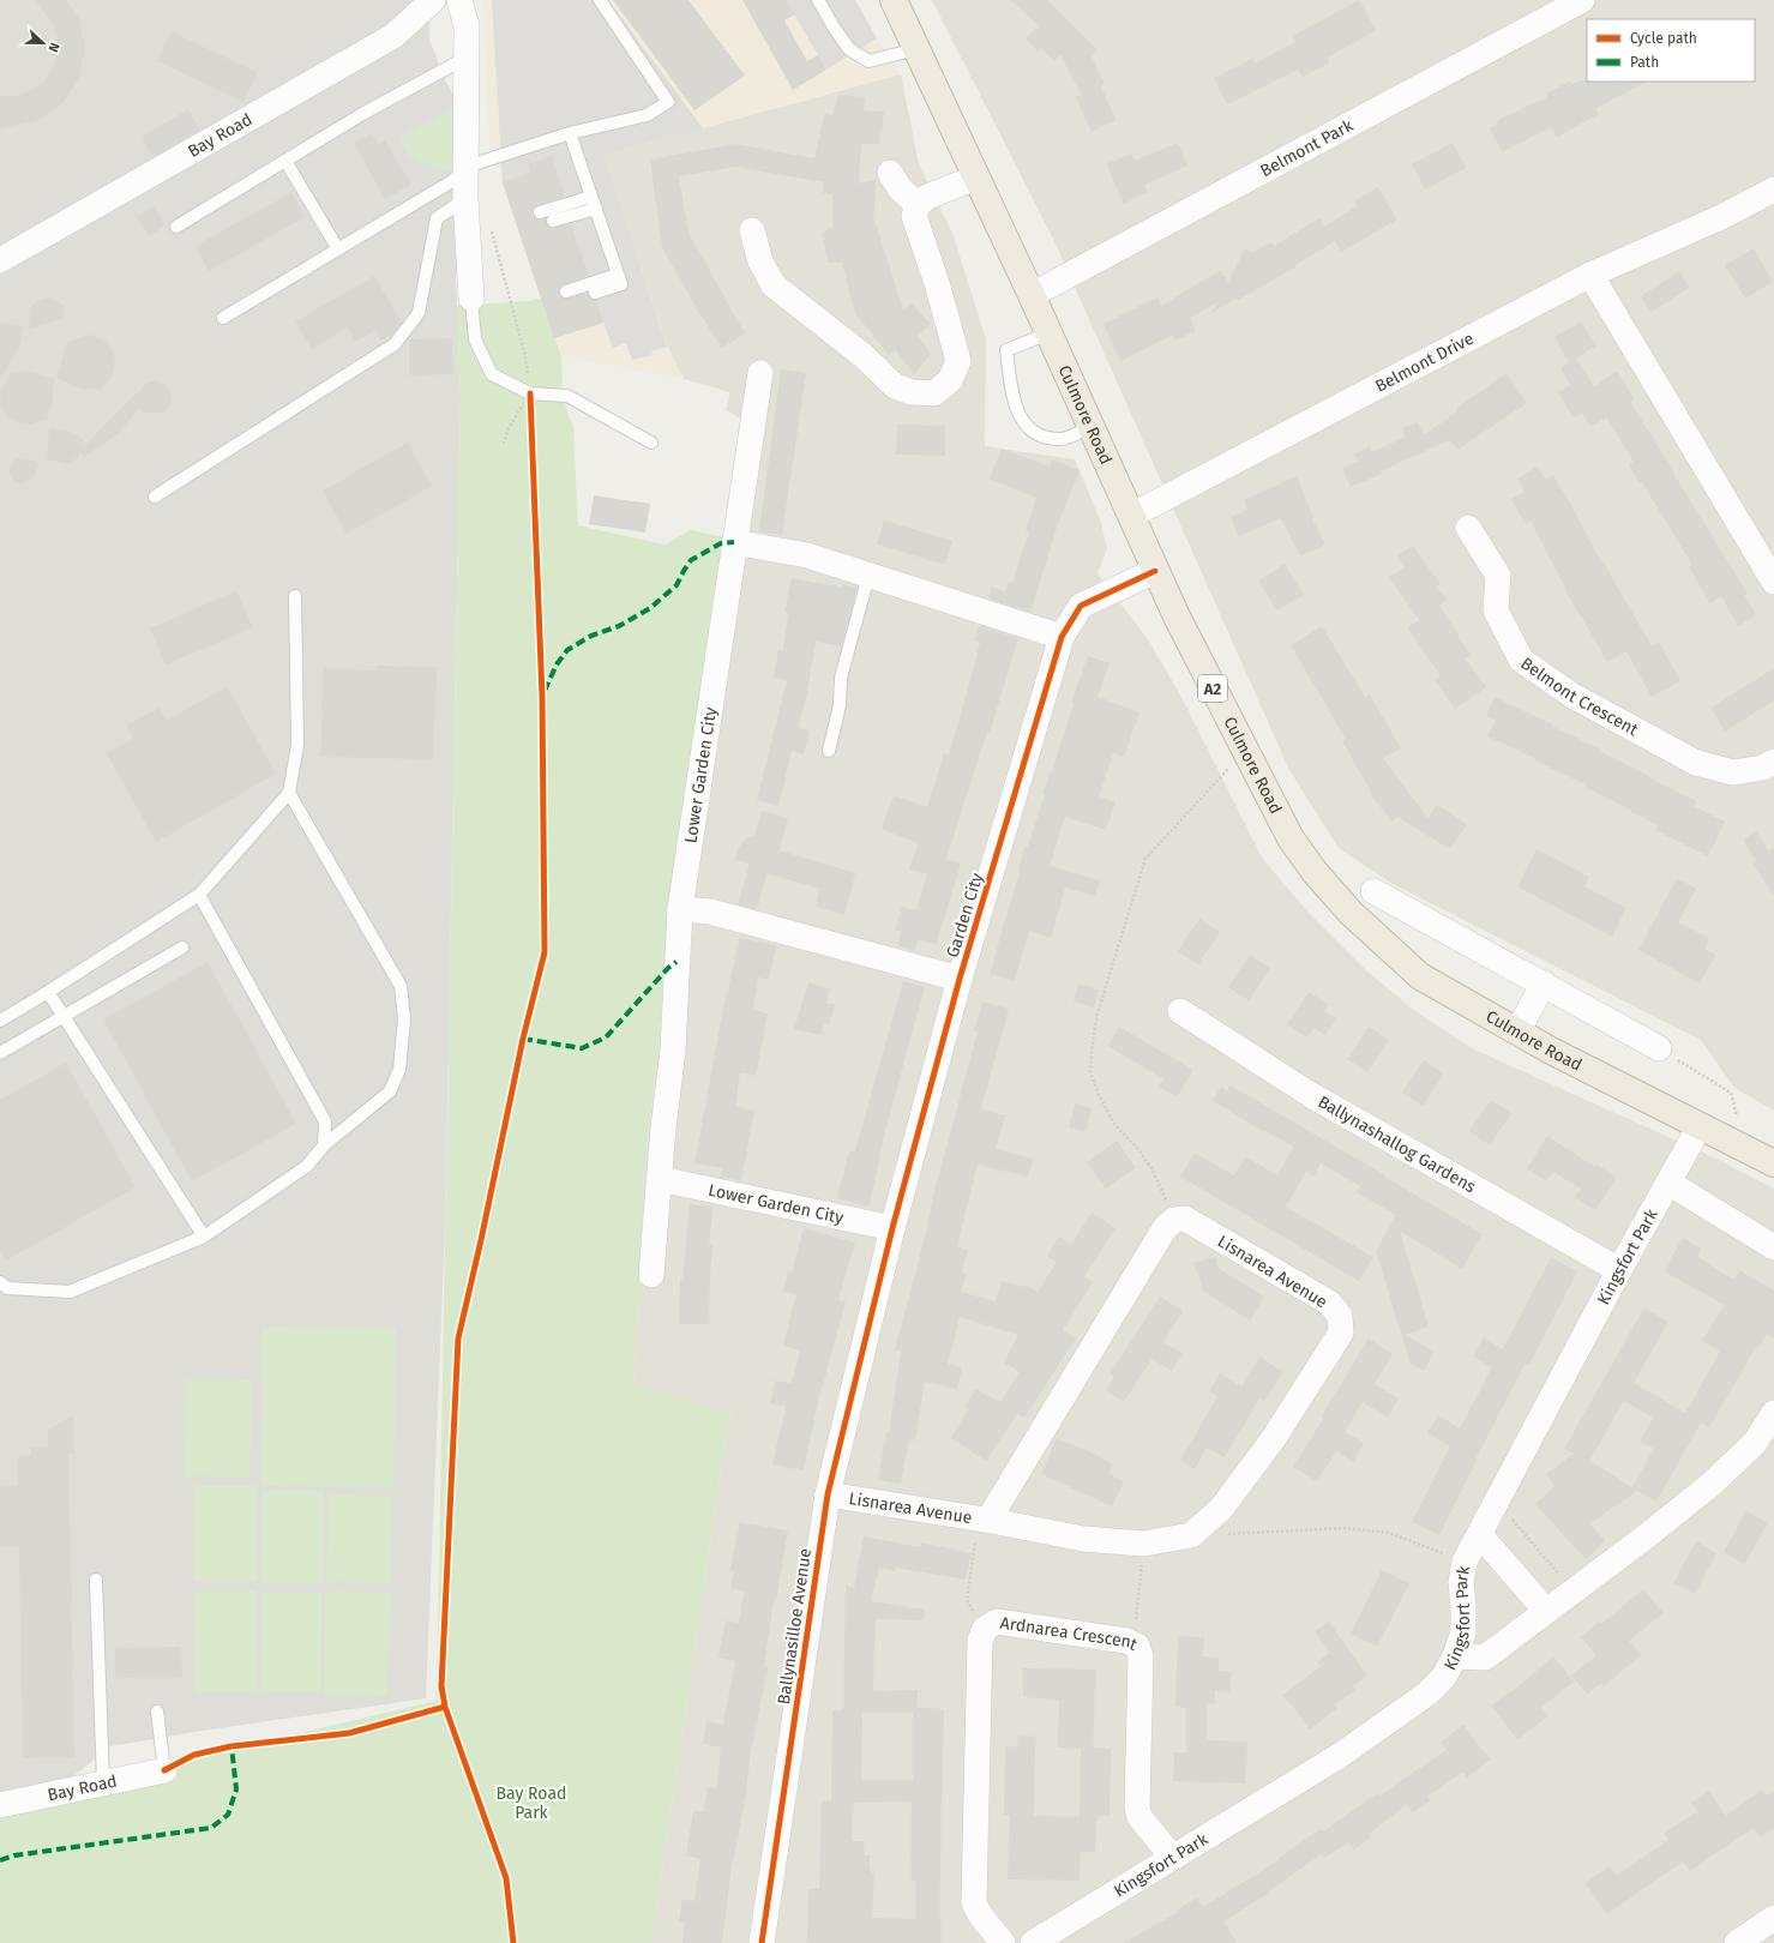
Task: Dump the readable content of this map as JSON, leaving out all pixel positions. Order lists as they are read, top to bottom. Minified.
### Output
{"streets":{"highway":["Culmore Road","A2"],"street":["Bay Road","Belmont Park","Belmont Drive","Belmont Crescent","Lower Garden City","Garden City","Ballynashallog Gardens","Kingsfort Park","Lisnarea Avenue","Ballynasilloe Avenue","Ardnarea Crescent"]},"crossings":[["Belmont Park","Culmore Road"],["Belmont Drive","Culmore Road"],["Culmore Road","Garden City"],["Culmore Road","Kingsfort Park"],["Lower Garden City","Garden City"],["Garden City","Ballynasilloe Avenue"],["Ballynashallog Gardens","Kingsfort Park"],["Kingsfort Park","Ardnarea Crescent"],["Lisnarea Avenue","Ballynasilloe Avenue"]],"parks":["Bay Road Park"],"legend":["Cycle path","Path"],"north":"right"}
